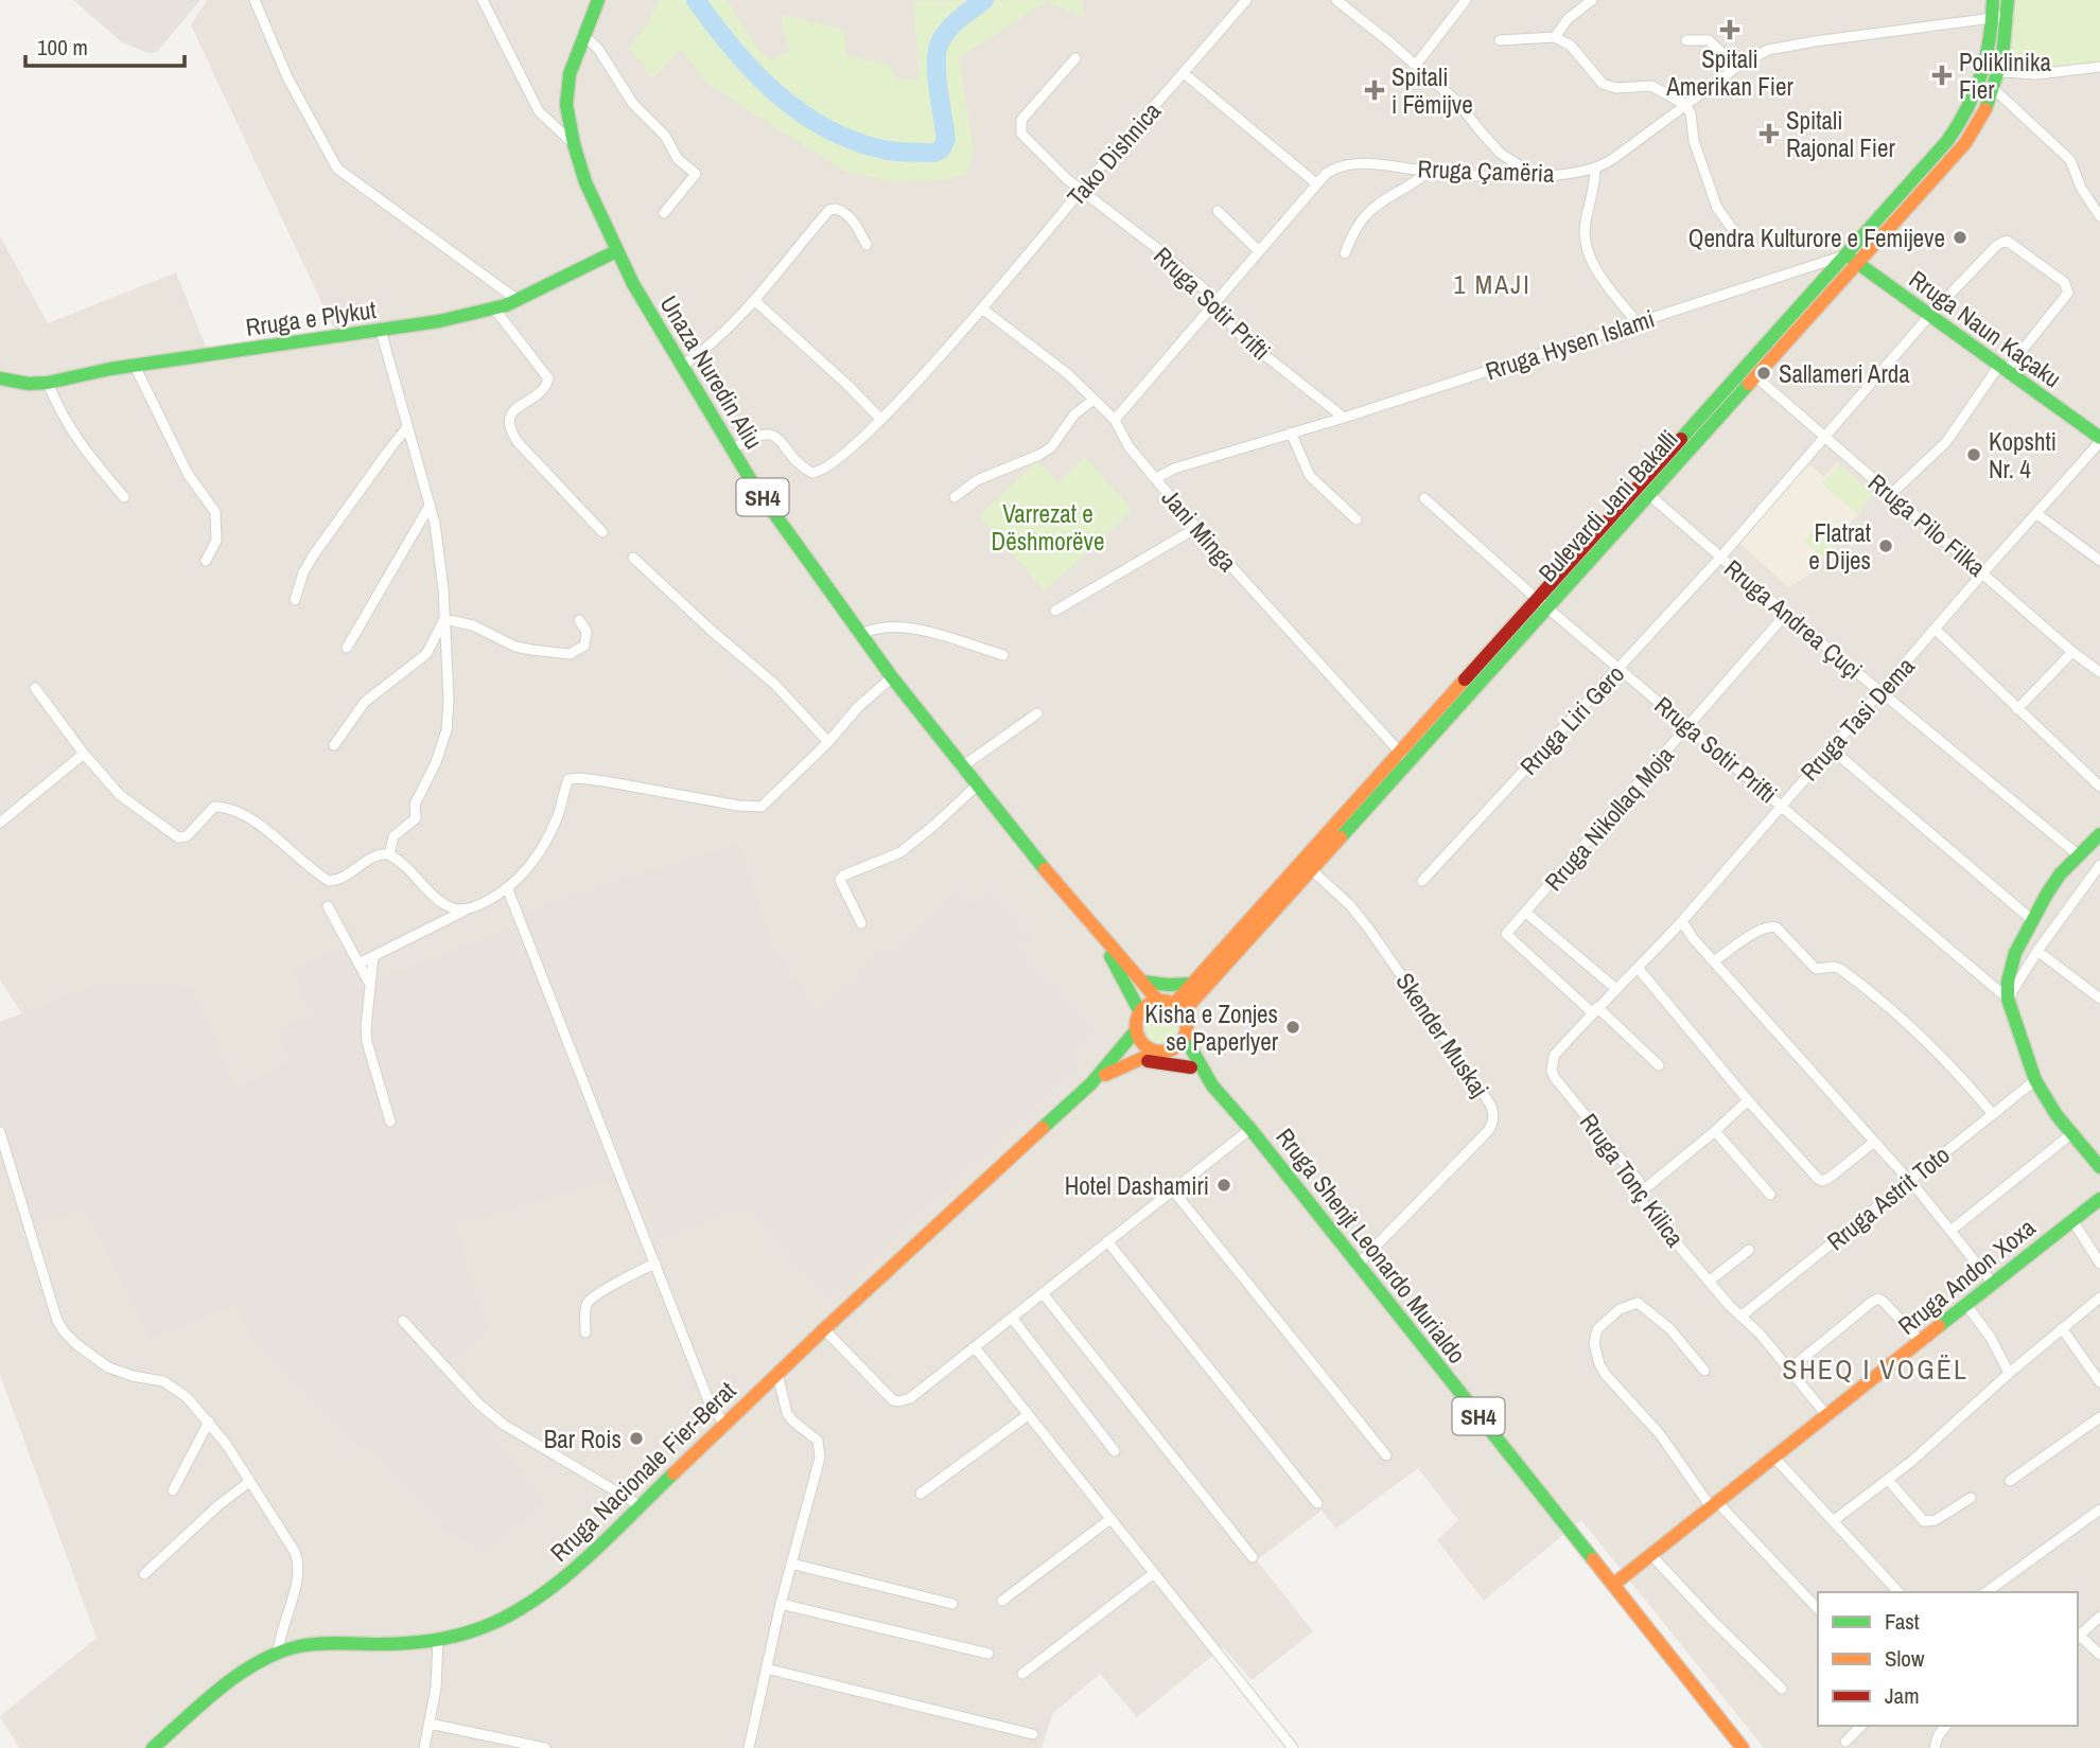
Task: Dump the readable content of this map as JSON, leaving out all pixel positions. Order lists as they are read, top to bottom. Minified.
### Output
{"streets":{"main road":["Rruga e Plykut","Rruga Naun Kaçaku","Unaza Nuredin Aliu","SH4","Bulevardi Jani Bakalli","Rruga Shenjt Leonardo Murialdo","Rruga Andon Xoxa","Rruga Nacionale Fier-Berat"],"street":["Tako Dishnica","Rruga Çamëria","Rruga Sotir Prifti","Rruga Hysen Islami","Rruga Pilo Filka","Jani Minga","Rruga Andrea Çuçi","Rruga Tasi Dema","Rruga Liri Gero","Rruga Nikollaq Moja","Skender Muskaj","Rruga Tonç Kilica","Rruga Astrit Toto"]},"crossings":[["Tako Dishnica","Rruga Sotir Prifti"],["Tako Dishnica","Unaza Nuredin Aliu"],["Tako Dishnica","Jani Minga"],["Rruga Çamëria","Rruga Sotir Prifti"],["Rruga Çamëria","Bulevardi Jani Bakalli"],["Rruga Çamëria","Jani Minga"],["Rruga Sotir Prifti","Rruga Hysen Islami"],["Rruga Sotir Prifti","Bulevardi Jani Bakalli"],["Rruga Sotir Prifti","Rruga Tasi Dema"],["Rruga Sotir Prifti","Rruga Liri Gero"],["Rruga Sotir Prifti","Rruga Nikollaq Moja"],["Rruga e Plykut","Unaza Nuredin Aliu"],["Rruga Naun Kaçaku","Rruga Hysen Islami"],["Rruga Naun Kaçaku","Bulevardi Jani Bakalli"],["Rruga Naun Kaçaku","Rruga Tasi Dema"],["Rruga Hysen Islami","Bulevardi Jani Bakalli"],["Rruga Hysen Islami","Jani Minga"],["Unaza Nuredin Aliu","SH4"],["Unaza Nuredin Aliu","Bulevardi Jani Bakalli"],["Unaza Nuredin Aliu","Rruga Shenjt Leonardo Murialdo"],["Unaza Nuredin Aliu","Rruga Nacionale Fier-Berat"],["SH4","Bulevardi Jani Bakalli"],["SH4","Rruga Shenjt Leonardo Murialdo"],["SH4","Rruga Nacionale Fier-Berat"],["Bulevardi Jani Bakalli","Rruga Pilo Filka"],["Bulevardi Jani Bakalli","Jani Minga"],["Bulevardi Jani Bakalli","Rruga Andrea Çuçi"],["Bulevardi Jani Bakalli","Skender Muskaj"],["Bulevardi Jani Bakalli","Rruga Shenjt Leonardo Murialdo"],["Bulevardi Jani Bakalli","Rruga Nacionale Fier-Berat"],["Rruga Pilo Filka","Rruga Tasi Dema"],["Rruga Pilo Filka","Rruga Liri Gero"],["Rruga Andrea Çuçi","Rruga Tasi Dema"],["Rruga Andrea Çuçi","Rruga Liri Gero"],["Rruga Andrea Çuçi","Rruga Nikollaq Moja"],["Rruga Tasi Dema","Rruga Nikollaq Moja"],["Rruga Tasi Dema","Rruga Tonç Kilica"],["Rruga Nikollaq Moja","Rruga Tonç Kilica"],["Skender Muskaj","Rruga Shenjt Leonardo Murialdo"],["Rruga Tonç Kilica","Rruga Astrit Toto"],["Rruga Tonç Kilica","Rruga Andon Xoxa"],["Rruga Shenjt Leonardo Murialdo","Rruga Andon Xoxa"],["Rruga Shenjt Leonardo Murialdo","Rruga Nacionale Fier-Berat"]],"districts":["1 MAJI","SHEQ I VOGËL"],"parks":["Varrezat e Dëshmorëve"],"places":{"health":["Spitali Amerikan Fier","Poliklinika Fier","Spitali i Fëmijve","Spitali Rajonal Fier"],"other":["Qendra Kulturore e Femijeve","Sallameri Arda","Kopshti Nr. 4","Flatrat e Dijes","Kisha e Zonjes se Paperlyer","Hotel Dashamiri","Bar Rois"]},"legend":["Fast","Slow","Jam"],"scale_bar":"100 m"}
